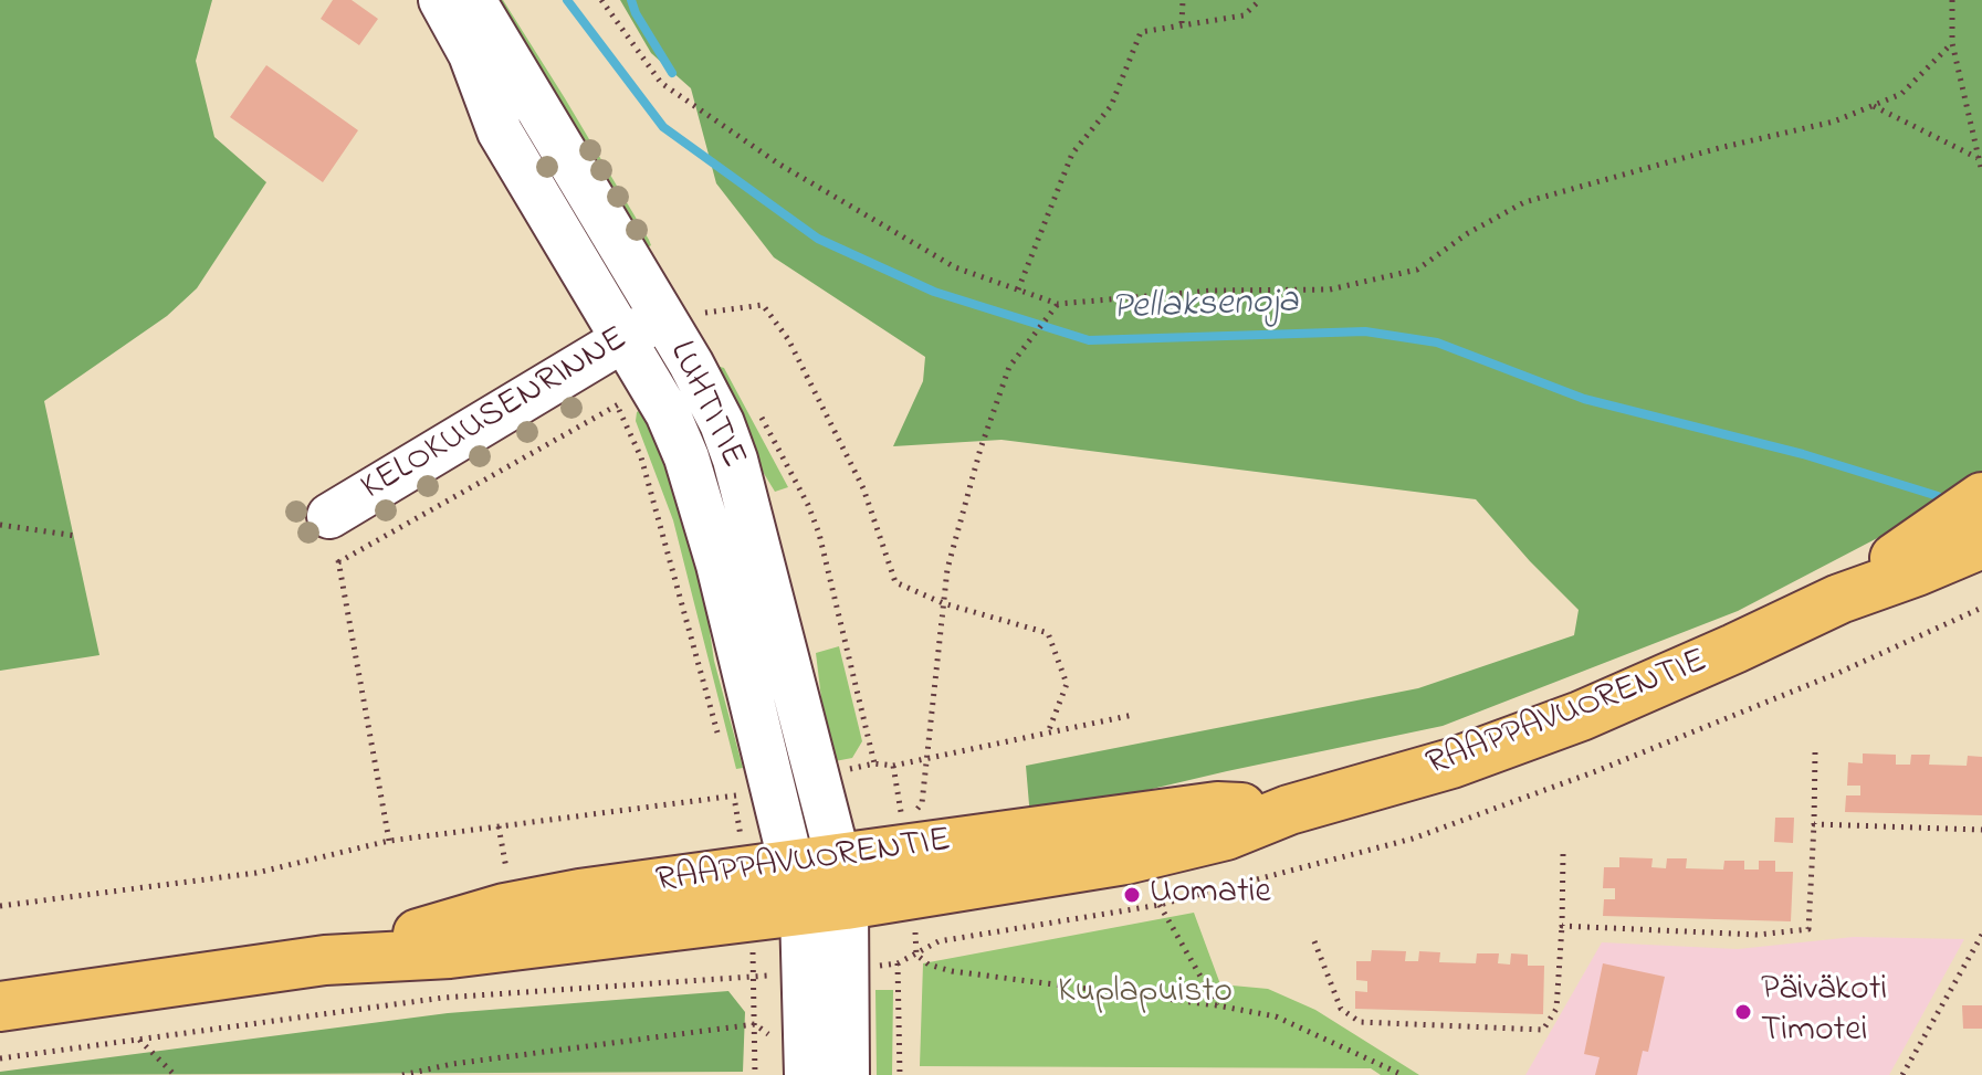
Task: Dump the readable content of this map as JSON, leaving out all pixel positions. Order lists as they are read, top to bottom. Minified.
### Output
{"streets":{"main road":["RAAPPAVUORENTIE"],"street":["LUHTITIE","KELOKUUSENRINNE"]},"crossings":[["LUHTITIE","KELOKUUSENRINNE"],["LUHTITIE","RAAPPAVUORENTIE"]],"water":["Pellaksenoja"],"parks":["Kuplapuisto"],"places":["Uomatie","Päiväkoti Timotei"]}
